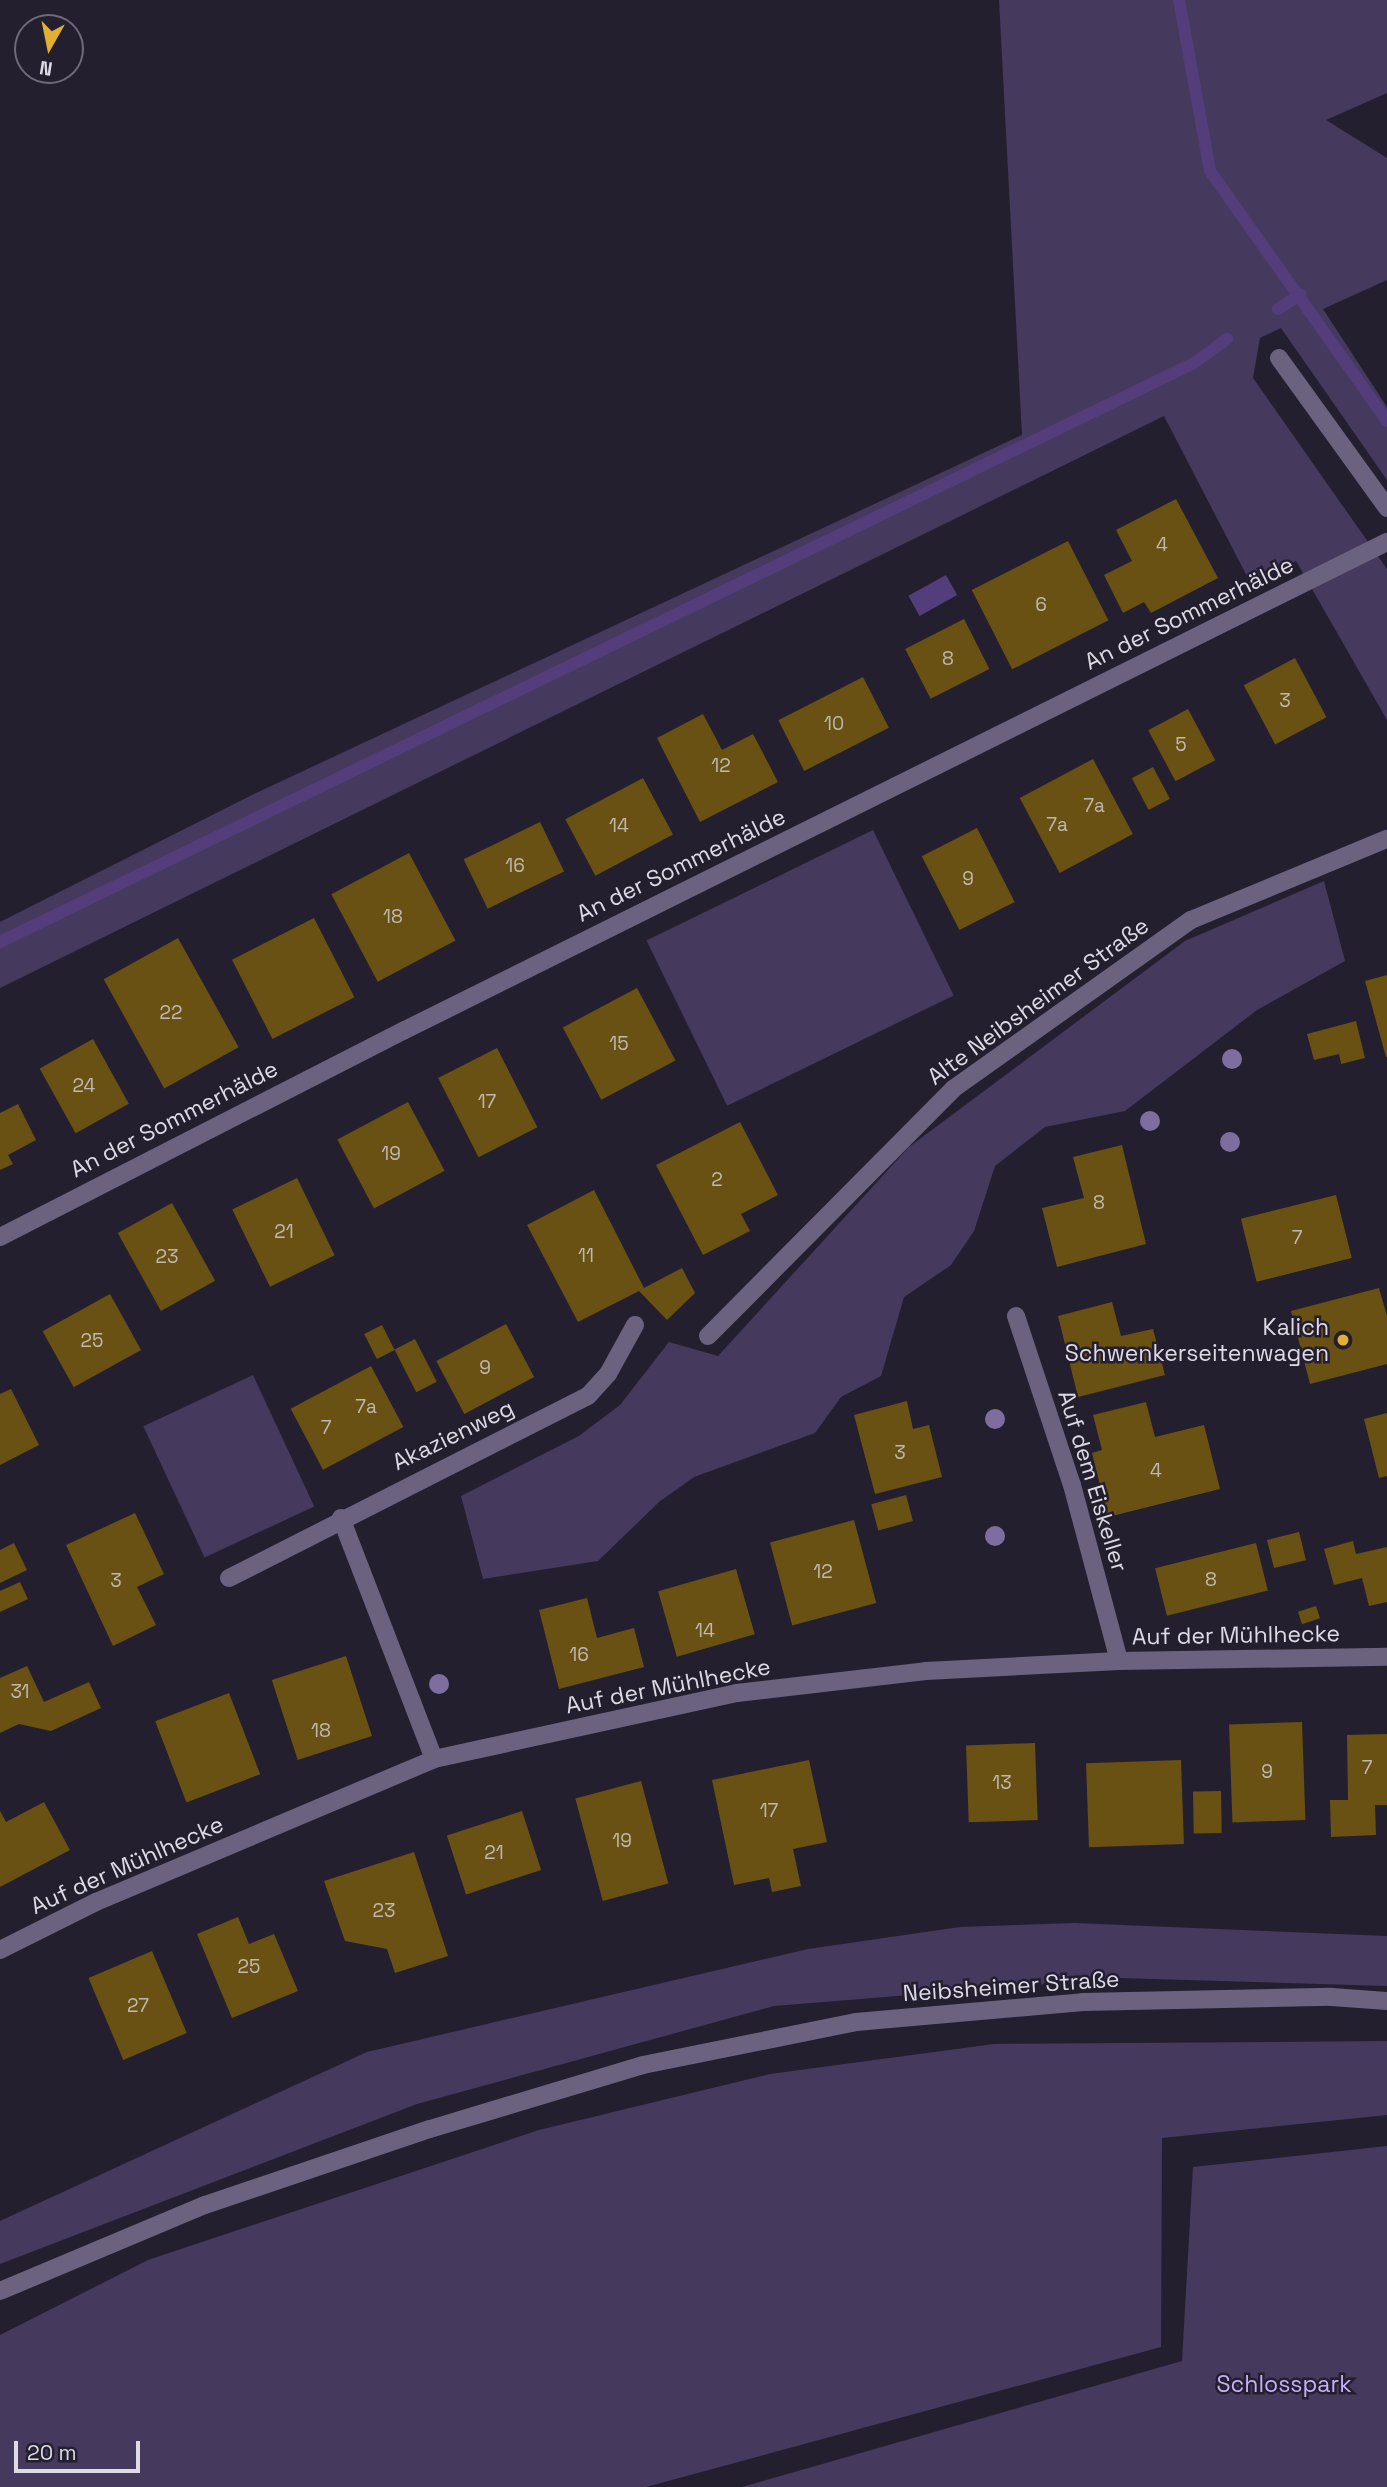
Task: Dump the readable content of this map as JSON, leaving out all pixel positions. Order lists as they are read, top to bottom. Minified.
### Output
{"streets":{"street":["An der Sommerhälde","Alte Neibsheimer Straße","Akazienweg","Auf dem Eiskeller","Auf der Mühlhecke","Neibsheimer Straße"]},"crossings":[["Auf dem Eiskeller","Auf der Mühlhecke"]],"parks":["Schlosspark"],"places":["Kalich Schwenkerseitenwagen"],"house_numbers":["4","6","8","3","10","5","12","7a","7a","14","16","9","18","22","15","24","17","19","2","8","21","7","11","23","25","9","7a","7","3","4","12","8","3","14","16","31","18","7","9","13","17","19","21","23","25","27"],"scale_bar":"20 m","north":"bottom"}
